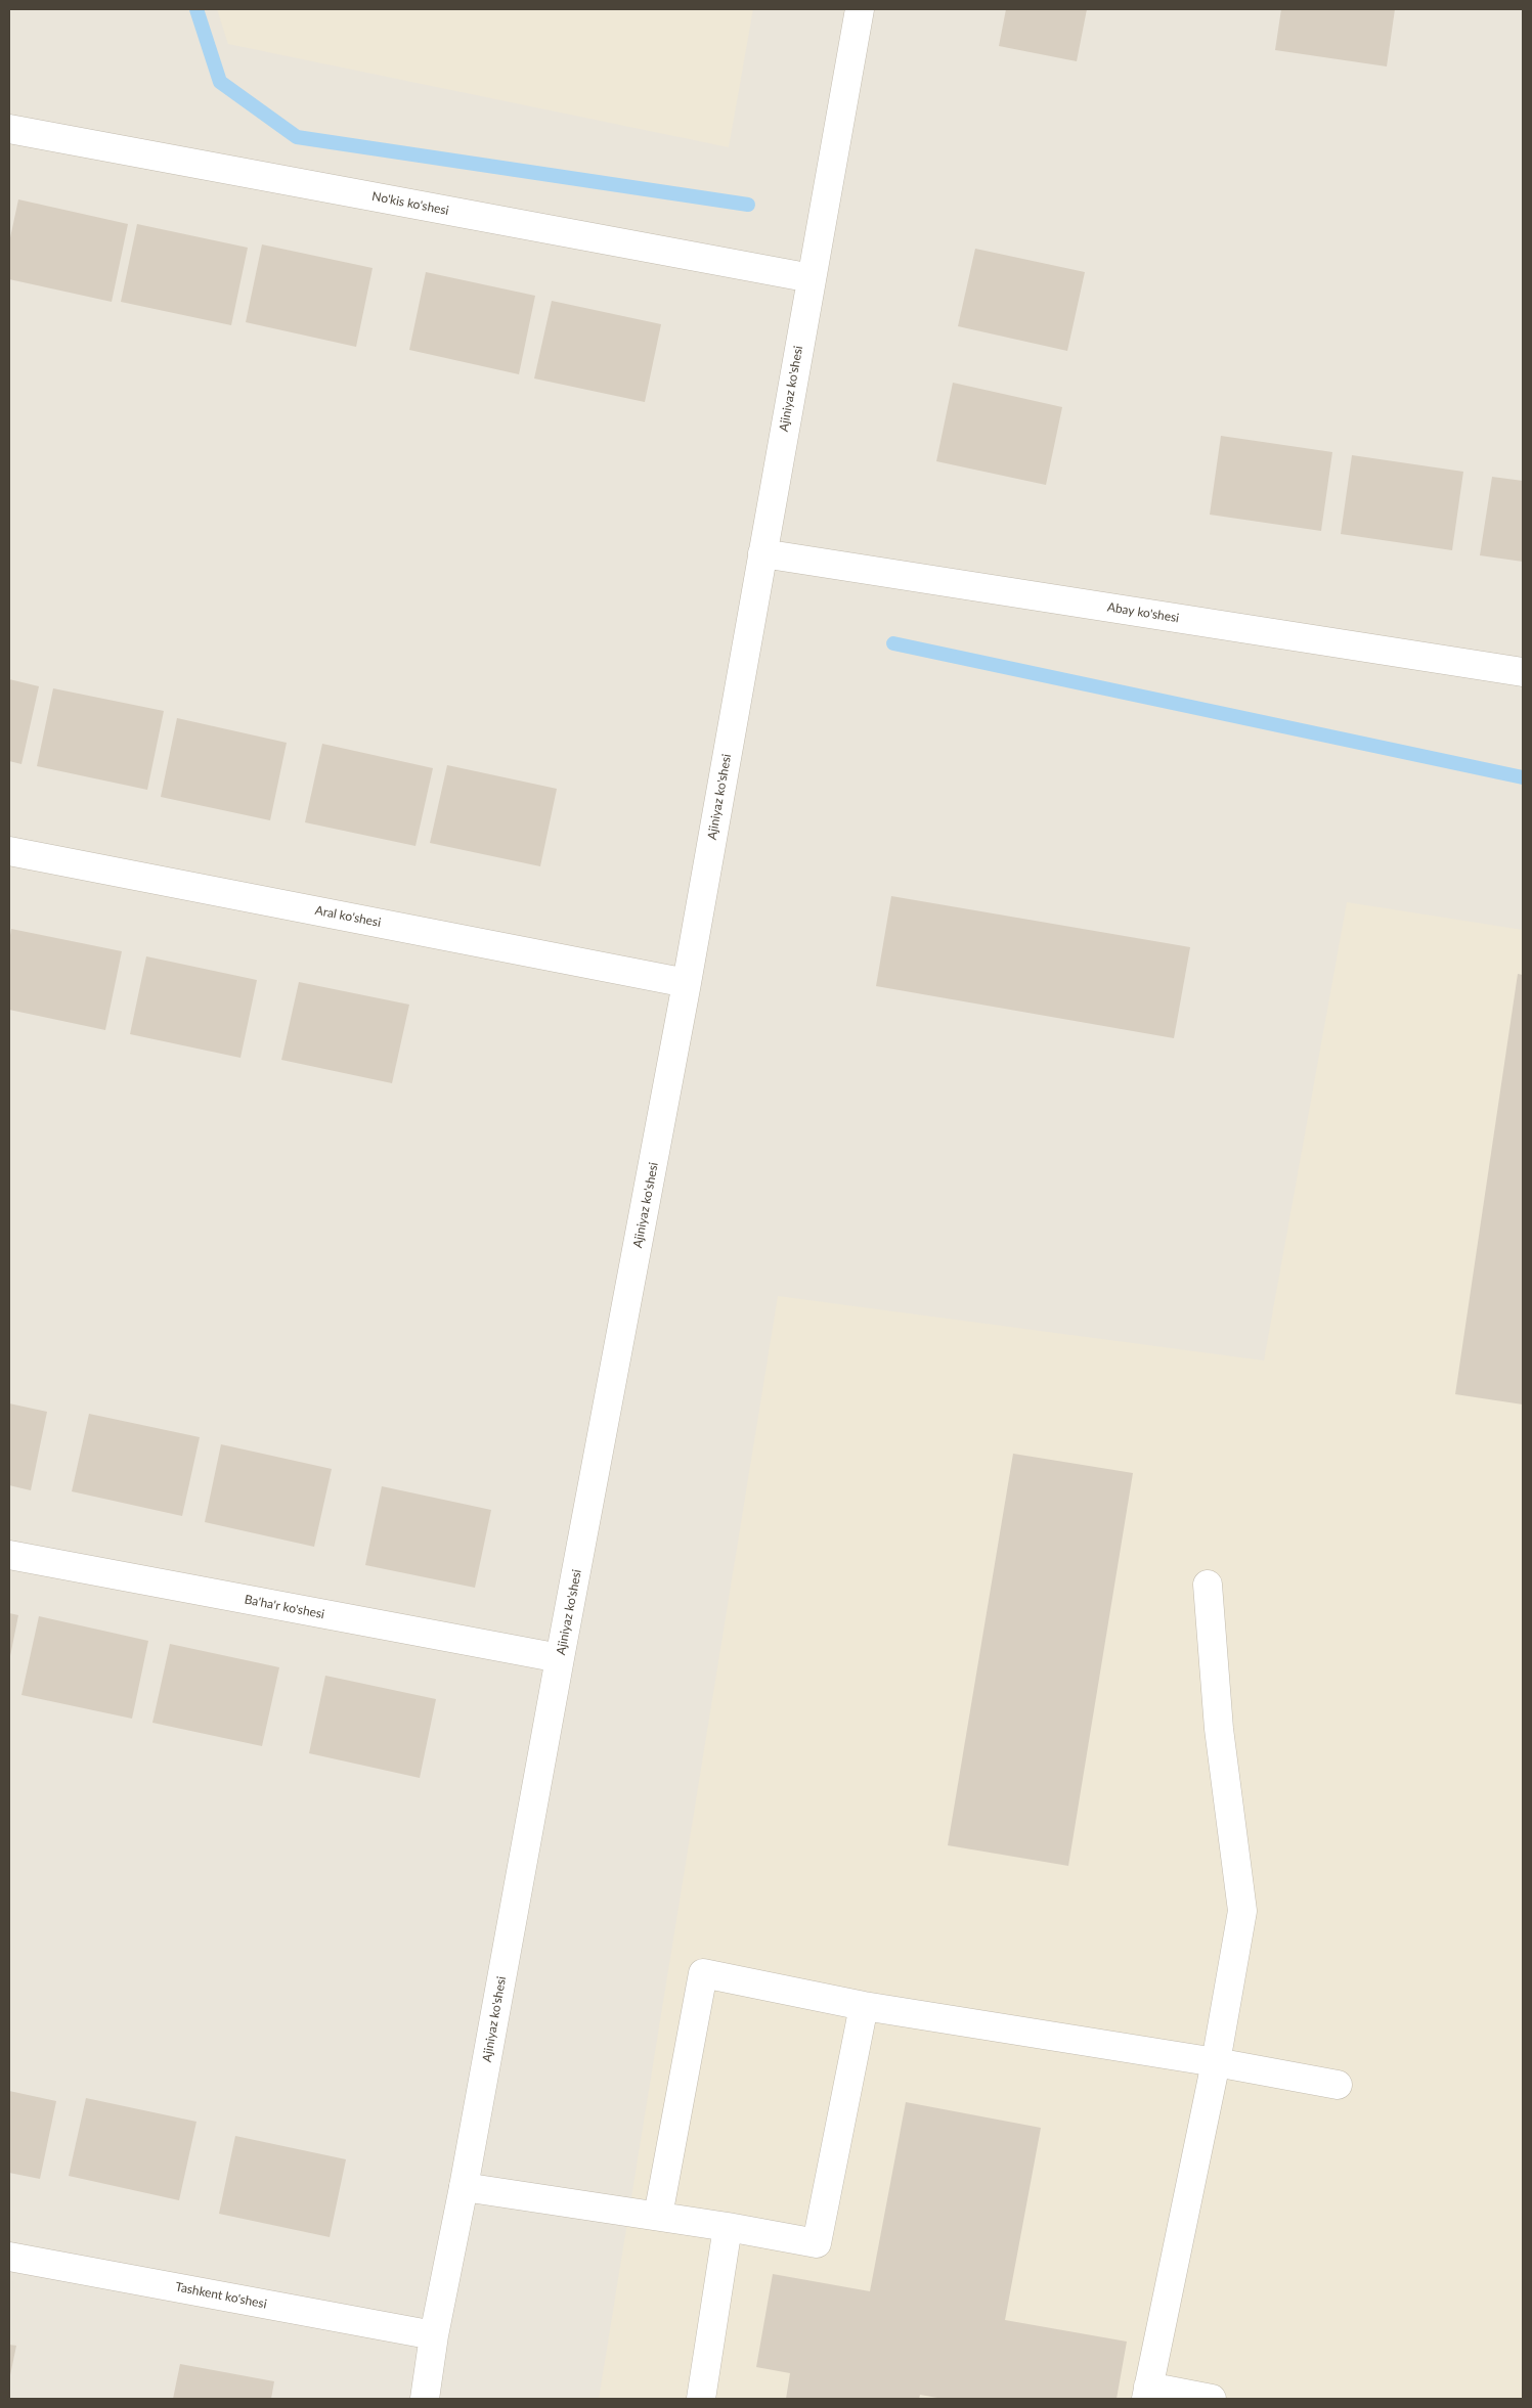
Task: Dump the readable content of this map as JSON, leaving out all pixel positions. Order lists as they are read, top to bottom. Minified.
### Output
{"streets":{"street":["No'kis ko'shesi","Ajiniyaz ko'shesi","Abay ko'shesi","Aral ko'shesi","Ba'ha'r ko'shesi","Tashkent ko'shesi"]},"crossings":[["No'kis ko'shesi","Ajiniyaz ko'shesi"],["Ajiniyaz ko'shesi","Abay ko'shesi"],["Ajiniyaz ko'shesi","Aral ko'shesi"],["Ajiniyaz ko'shesi","Ba'ha'r ko'shesi"],["Ajiniyaz ko'shesi","Tashkent ko'shesi"]]}
